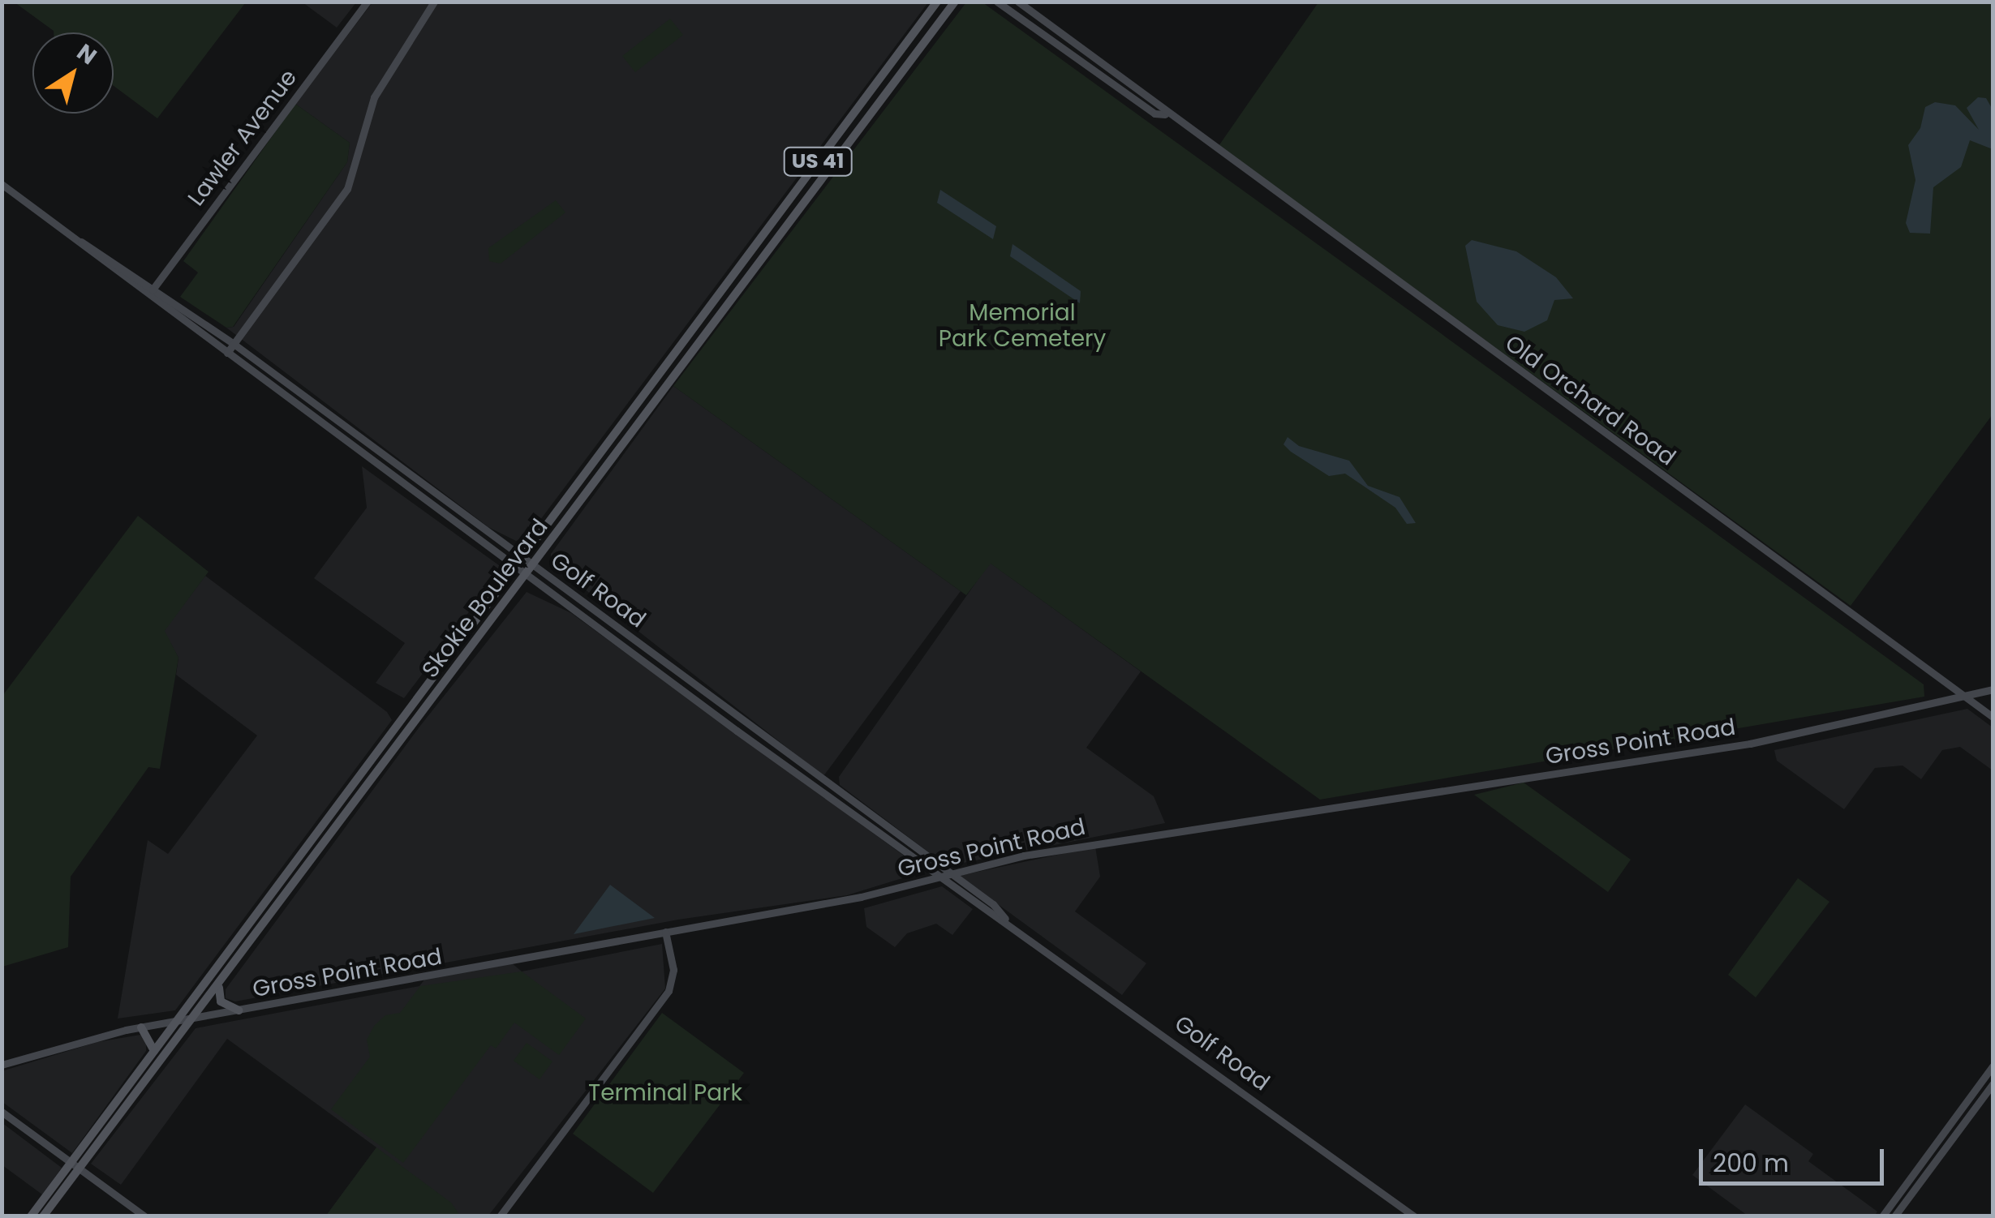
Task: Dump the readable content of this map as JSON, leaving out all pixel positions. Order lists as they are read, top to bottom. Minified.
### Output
{"streets":{"main road":["Lawler Avenue","US 41","Old Orchard Road","Golf Road","Skokie Boulevard","Gross Point Road"]},"crossings":[["Lawler Avenue","Golf Road"],["Old Orchard Road","Gross Point Road"],["Golf Road","Skokie Boulevard"],["Golf Road","Gross Point Road"],["Skokie Boulevard","Gross Point Road"]],"parks":["Memorial Park Cemetery","Terminal Park"],"scale_bar":"200 m","north":"top right"}
